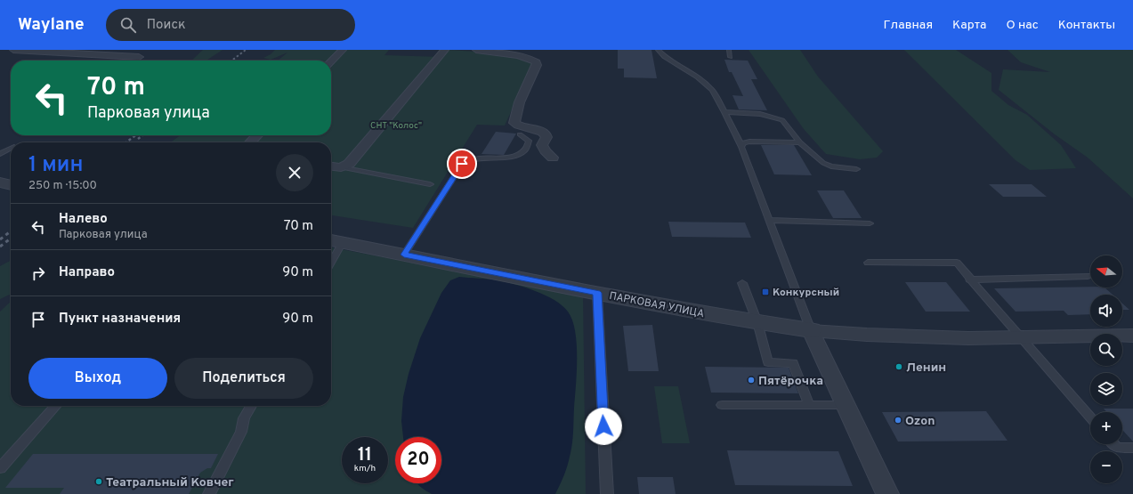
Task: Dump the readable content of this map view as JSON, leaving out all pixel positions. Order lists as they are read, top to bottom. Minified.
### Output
{"streets":{"street":["ПАРКОВАЯ УЛИЦА"]},"parks":["СНТ \"Колос\""],"places":{"transit":["Конкурсный"],"other":["Ленин","Пятёрочка","Ozon","Театральный Ковчег"]},"north":"left","page":{"header":"Waylane","search":"Поиск","nav":["Главная","Карта","О нас","Контакты"],"turn":["70 m","Парковая улица"],"heading":["1 мин","250 m · 15:00"],"list":[{"name":"Налево","note":"Парковая улица","value":"70 m"},{"name":"Направо","value":"90 m"},{"name":"Пункт назначения","value":"90 m"}],"map_buttons":["+","−"],"buttons":["Выход","Поделиться"],"speed":"11 km/h","limit":"20"}}
